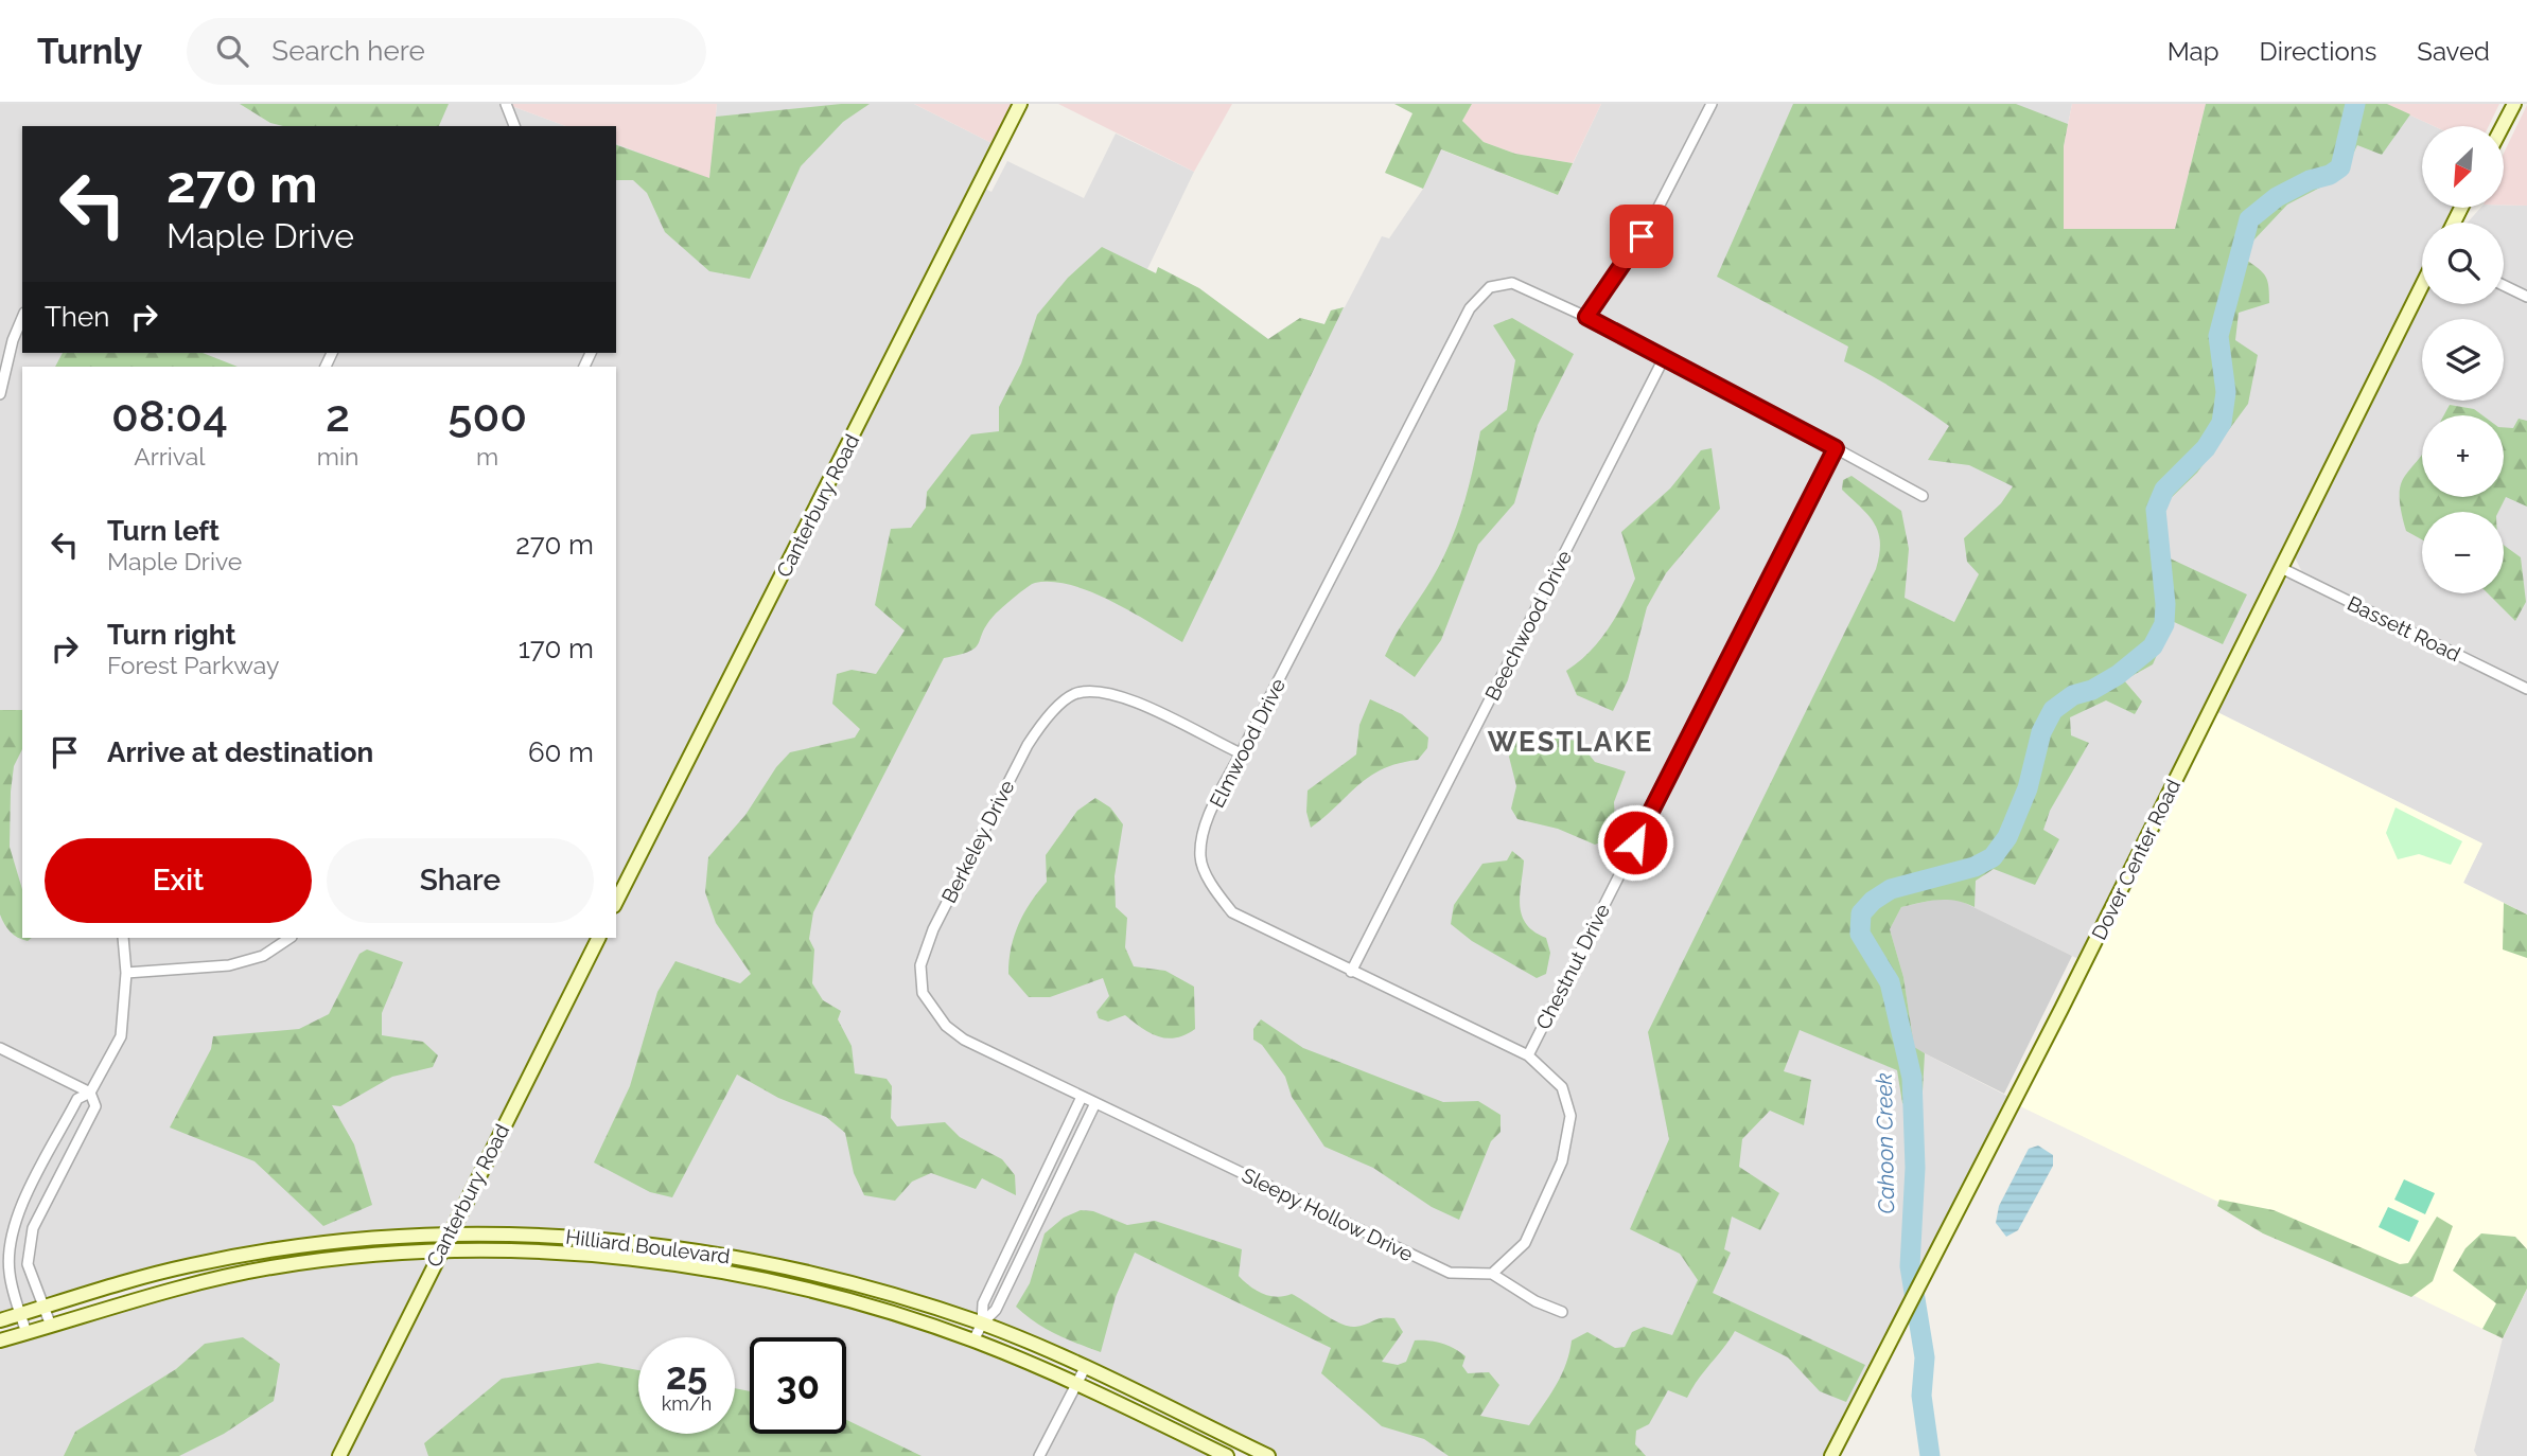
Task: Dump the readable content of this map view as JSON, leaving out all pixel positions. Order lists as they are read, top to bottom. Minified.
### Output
{"streets":{"street":["Canterbury Road","Beechwood Drive","Bassett Road","Elmwood Drive","Berkeley Drive","Dover Center Road","Chestnut Drive","Sleepy Hollow Drive","Hilliard Boulevard"]},"crossings":[["Canterbury Road","Hilliard Boulevard"],["Beechwood Drive","Elmwood Drive"],["Bassett Road","Dover Center Road"],["Elmwood Drive","Berkeley Drive"],["Elmwood Drive","Chestnut Drive"],["Berkeley Drive","Sleepy Hollow Drive"]],"districts":["WESTLAKE"],"water":["Cahoon Creek"],"north":"bottom left","page":{"header":"Turnly","search":"Search here","nav":["Map","Directions","Saved"],"map_buttons":["+","−"],"turn":["270 m","Maple Drive"],"then":"Then","eta":["08:04","Arrival","2","min","500","m"],"list":[{"name":"Turn left","note":"Maple Drive","value":"270 m"},{"name":"Turn right","note":"Forest Parkway","value":"170 m"},{"name":"Arrive at destination","value":"60 m"}],"buttons":["Exit","Share"],"speed":"25 km/h","limit":"30"}}
